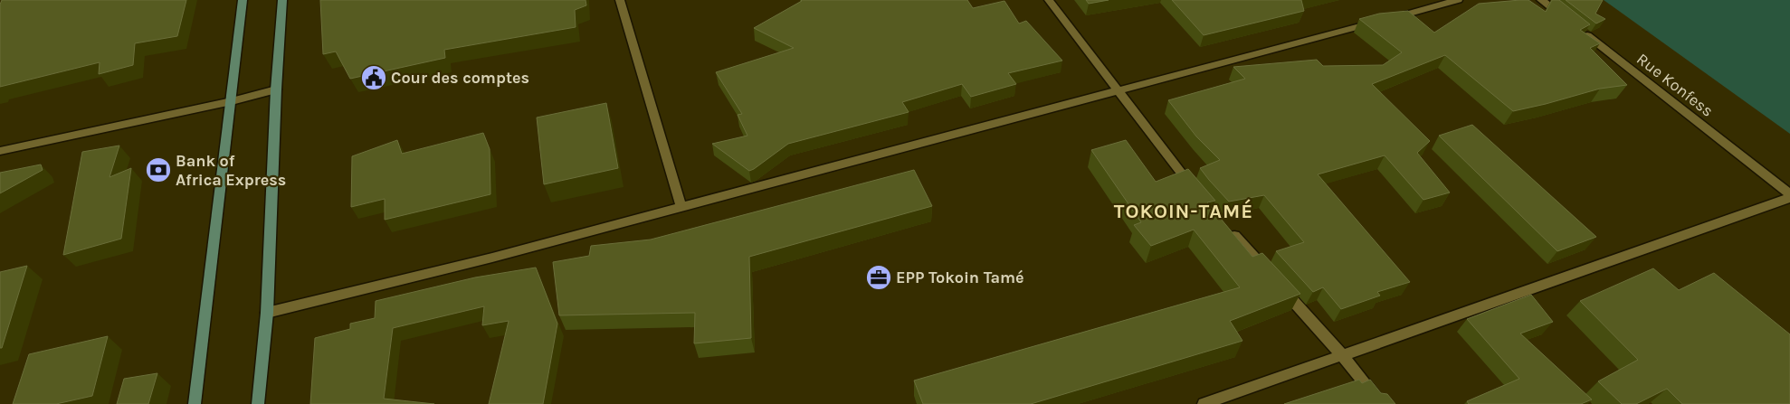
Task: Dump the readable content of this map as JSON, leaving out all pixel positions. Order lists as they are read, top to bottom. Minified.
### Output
{"streets":{"street":["Rue Konfess"]},"districts":["TOKOIN-TAMÉ"],"places":{"public building":["Cour des comptes"],"bank":["Bank of Africa Express"],"office":["EPP Tokoin Tamé"]}}
